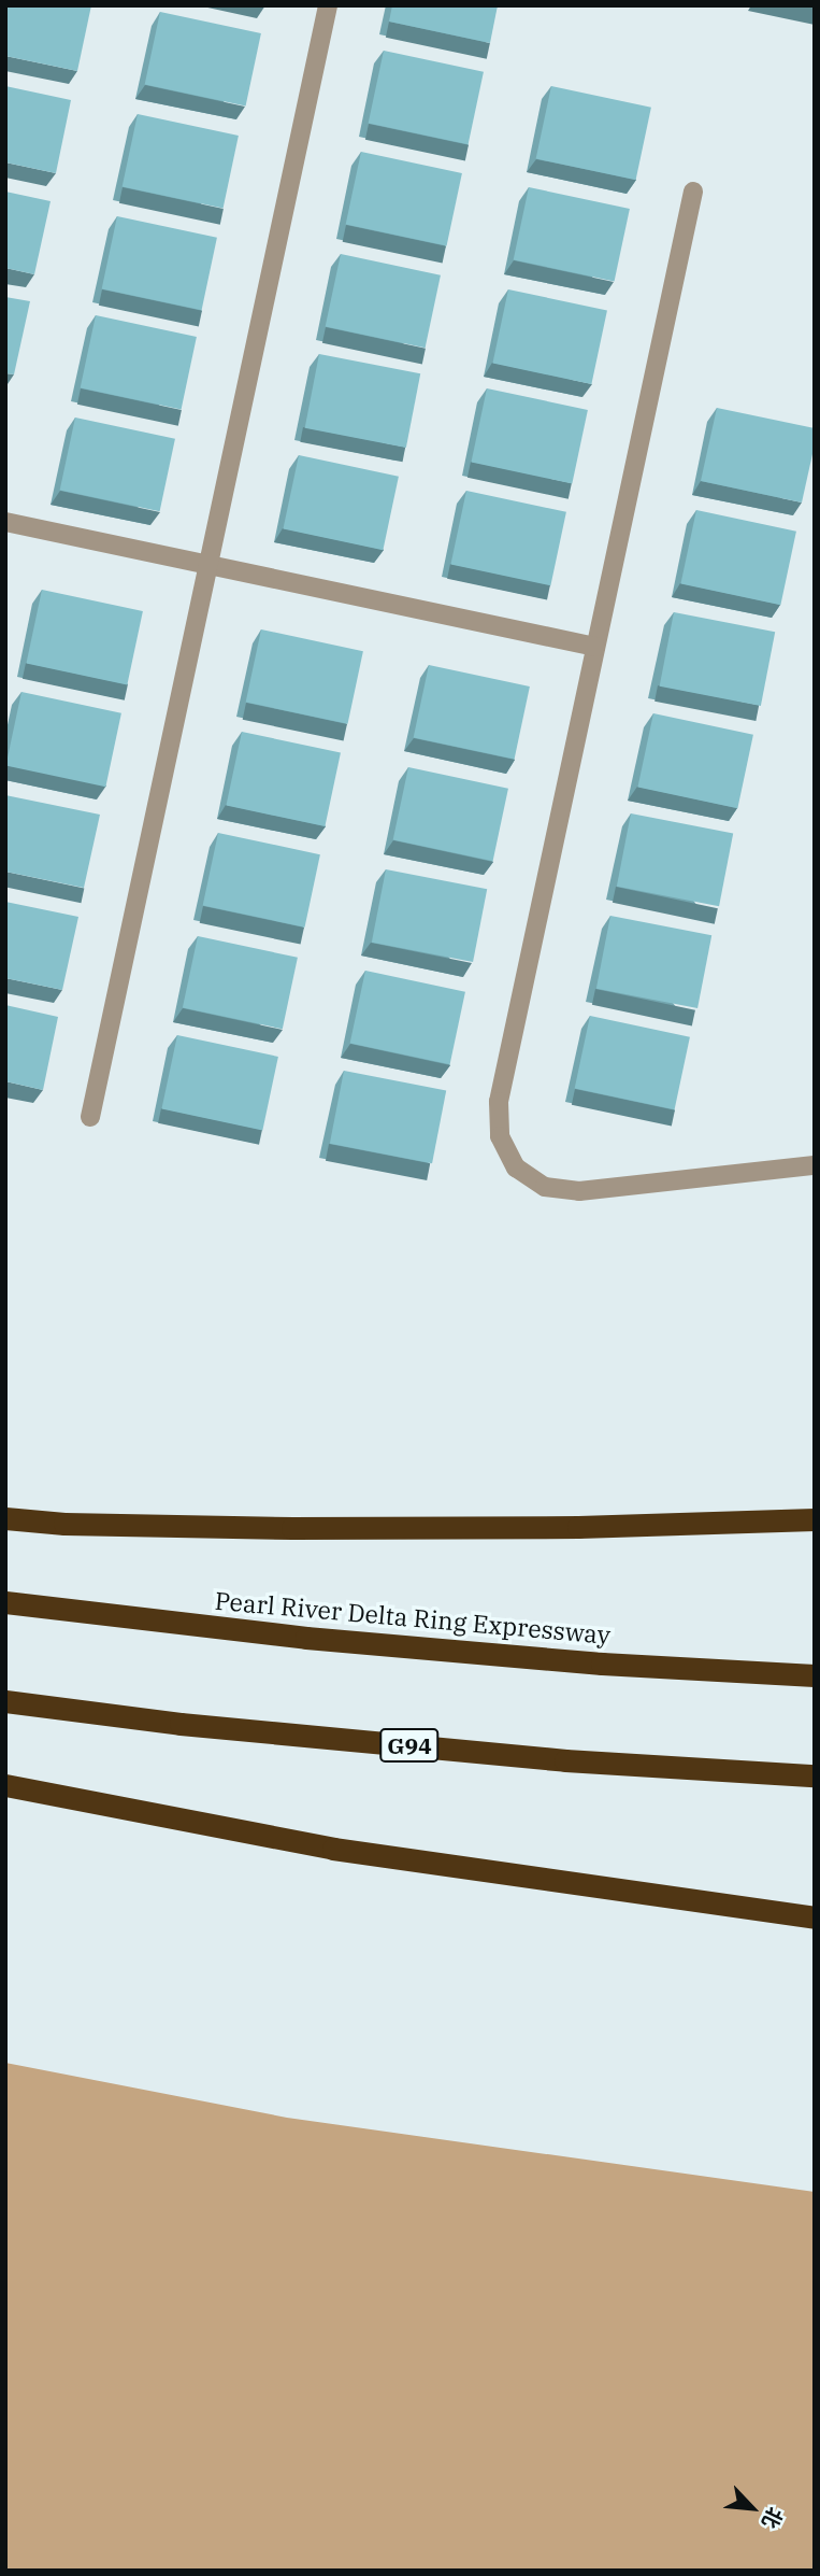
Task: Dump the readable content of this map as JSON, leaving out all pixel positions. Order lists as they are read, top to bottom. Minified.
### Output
{"streets":{"highway":["Pearl River Delta Ring Expressway","G94"]},"north":"bottom right"}
